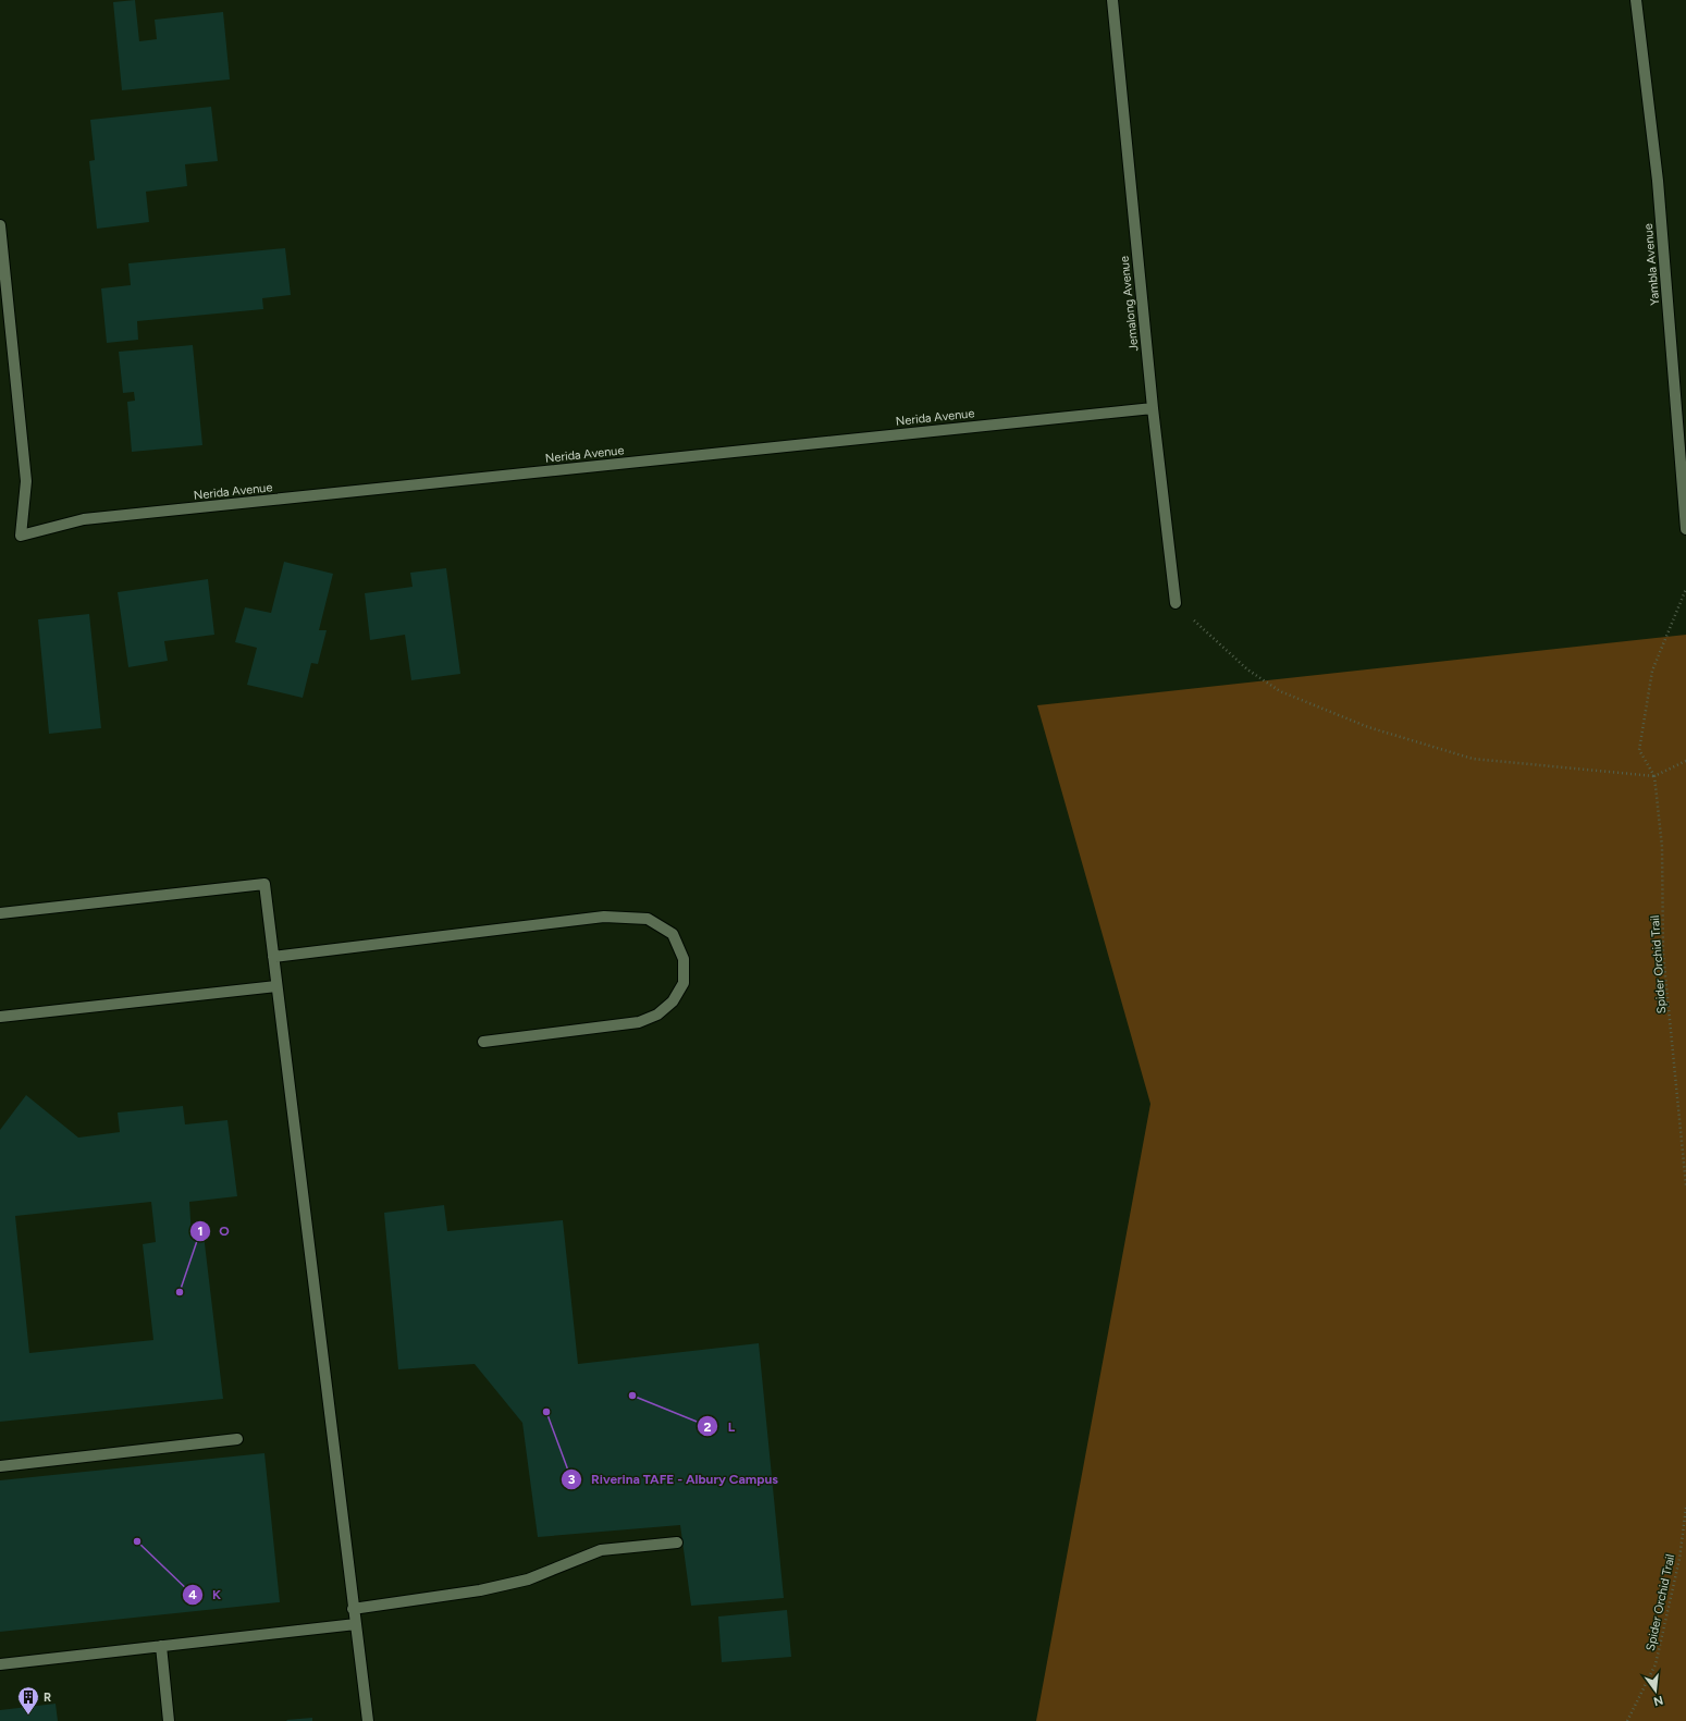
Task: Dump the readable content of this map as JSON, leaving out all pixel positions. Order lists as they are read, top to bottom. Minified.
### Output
{"streets":{"street":["Yambla Avenue","Jemalong Avenue","Nerida Avenue"],"path":["Spider Orchid Trail"]},"crossings":[["Jemalong Avenue","Nerida Avenue"]],"places":{"other":["O","L","Riverina TAFE - Albury Campus","K"],"building":["R"]},"north":"bottom"}
